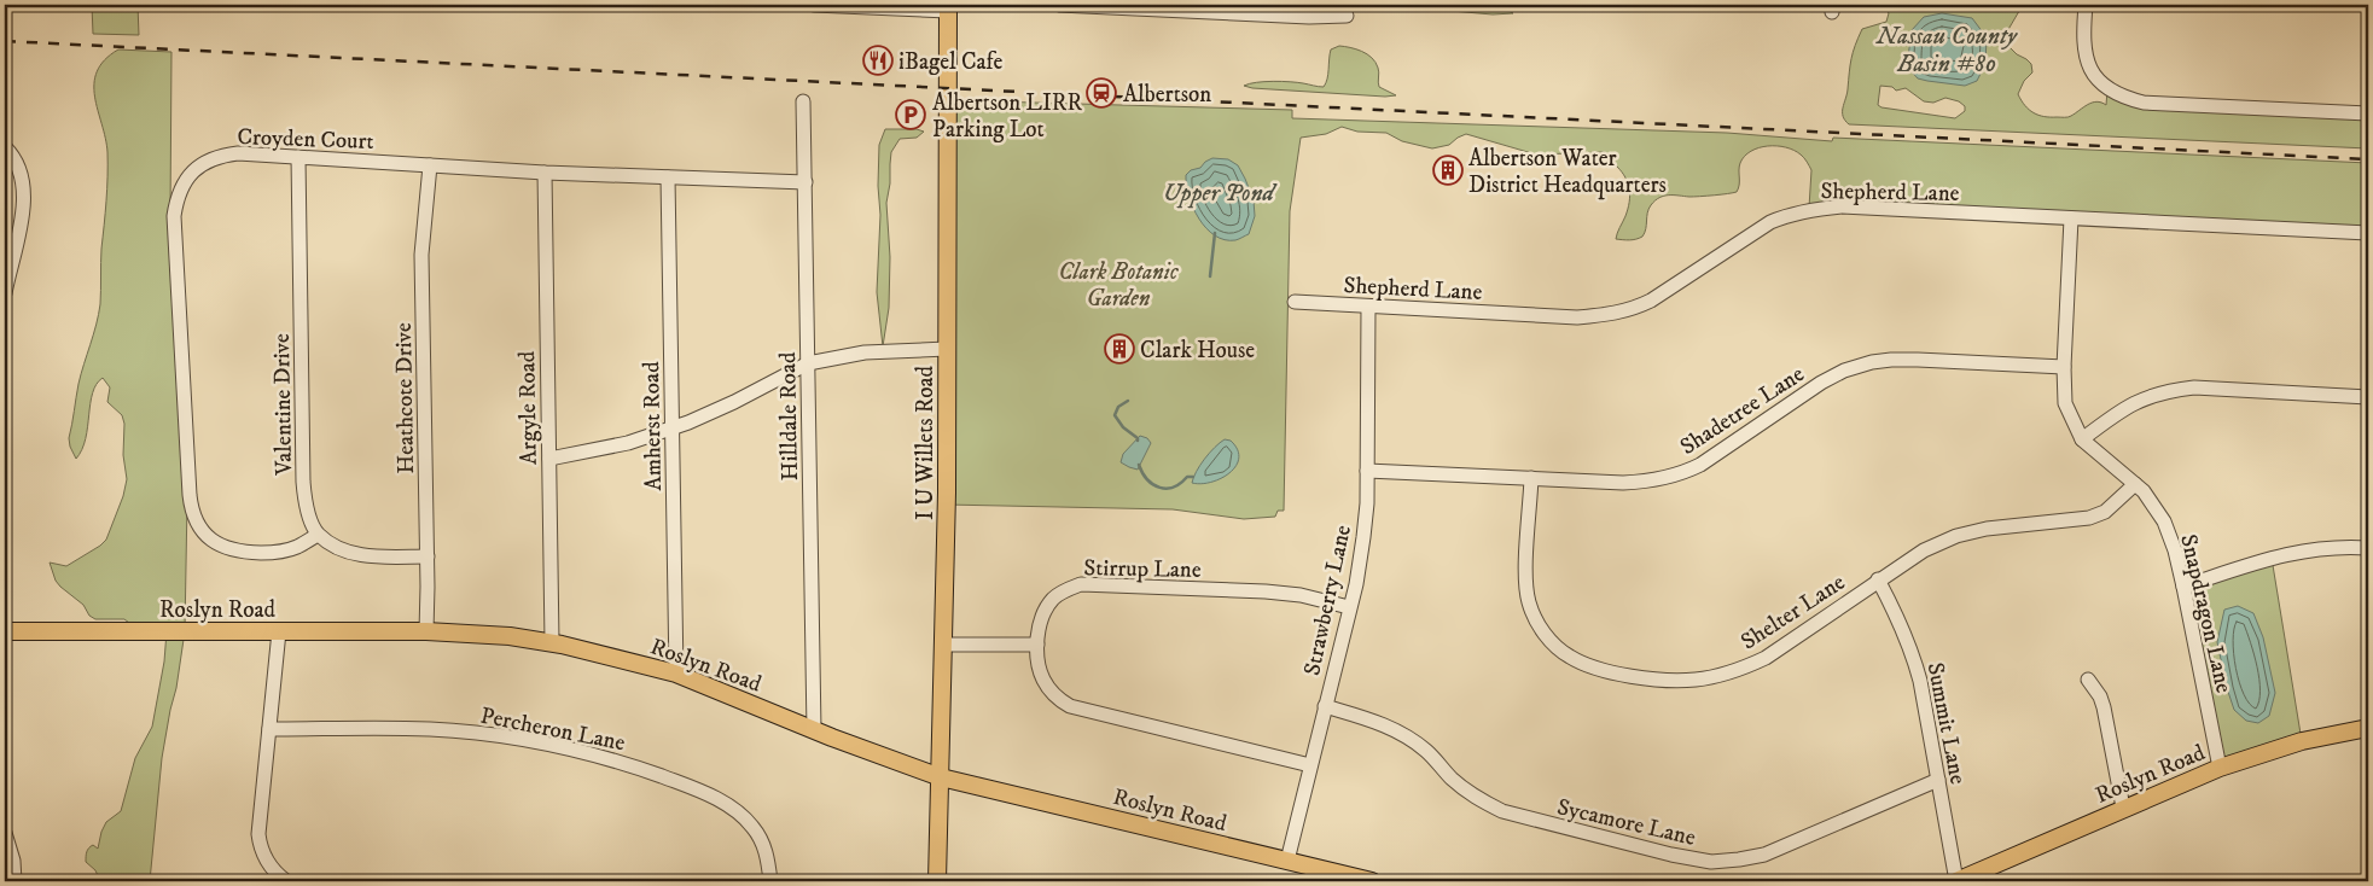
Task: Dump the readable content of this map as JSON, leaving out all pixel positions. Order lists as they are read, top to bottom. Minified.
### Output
{"streets":{"main road":["I U Willets Road","Roslyn Road"],"street":["Croyden Court","Shepherd Lane","Heathcote Drive","Valentine Drive","Argyle Road","Shadetree Lane","Hilldale Road","Amherst Road","Stirrup Lane","Strawberry Lane","Shelter Lane","Snapdragon Lane","Summit Lane","Percheron Lane","Sycamore Lane"]},"crossings":[["Croyden Court","Heathcote Drive"],["Croyden Court","Valentine Drive"],["Croyden Court","Argyle Road"],["Croyden Court","Hilldale Road"],["Croyden Court","Amherst Road"],["Shepherd Lane","Strawberry Lane"],["Shepherd Lane","Snapdragon Lane"],["Heathcote Drive","Roslyn Road"],["Argyle Road","Roslyn Road"],["Shadetree Lane","Strawberry Lane"],["Shadetree Lane","Shelter Lane"],["Shadetree Lane","Snapdragon Lane"],["Hilldale Road","Roslyn Road"],["Amherst Road","Roslyn Road"],["I U Willets Road","Roslyn Road"],["Stirrup Lane","Strawberry Lane"],["Strawberry Lane","Roslyn Road"],["Strawberry Lane","Sycamore Lane"],["Roslyn Road","Snapdragon Lane"],["Roslyn Road","Summit Lane"],["Shelter Lane","Snapdragon Lane"],["Shelter Lane","Summit Lane"],["Summit Lane","Sycamore Lane"]],"water":["Nassau County Basin #80","Upper Pond"],"parks":["Clark Botanic Garden"],"places":{"restaurant":["iBagel Cafe"],"station":["Albertson"],"parking":["Albertson LIRR Parking Lot"],"building":["Albertson Water District Headquarters","Clark House"]}}
